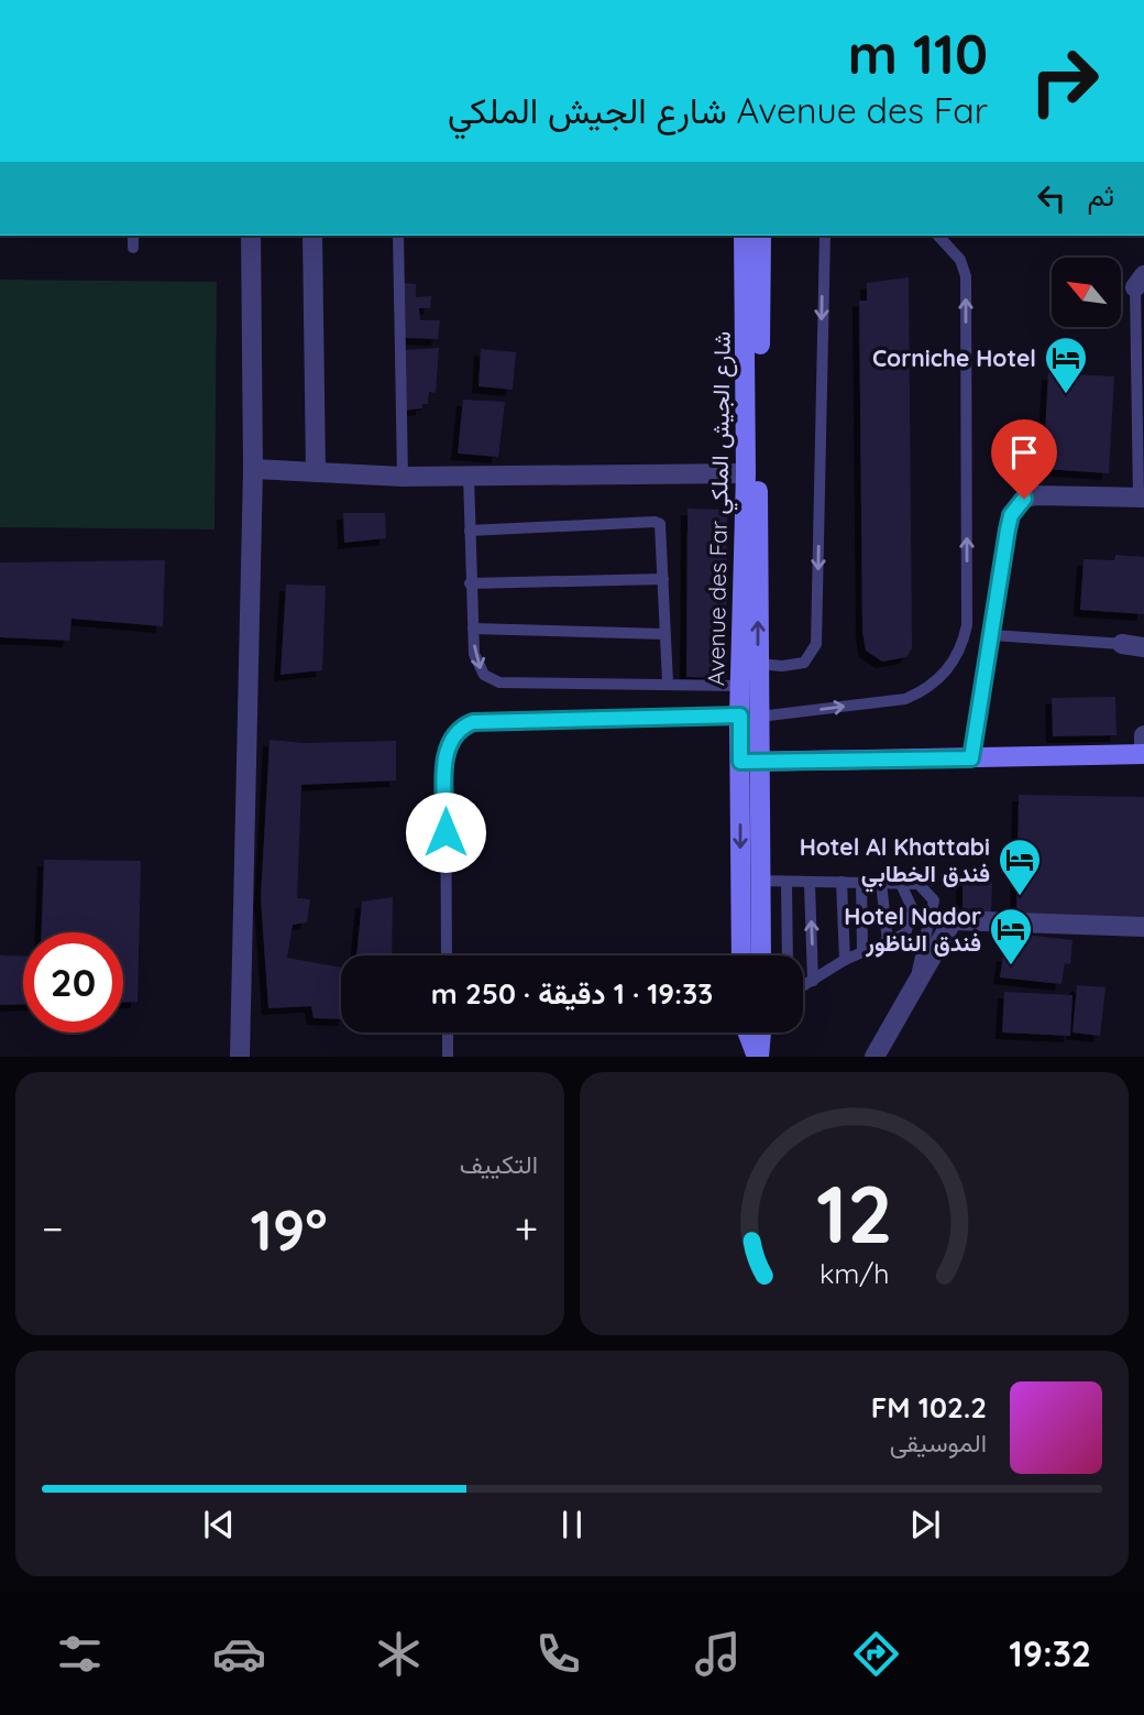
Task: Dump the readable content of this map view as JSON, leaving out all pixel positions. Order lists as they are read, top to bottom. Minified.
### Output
{"streets":{"main road":["Avenue des Far شارع الجيش الملكي"]},"places":{"hotel":["Corniche Hotel","Hotel Al Khattabi فندق الخطابي","Hotel Nador فندق الناظور"]},"north":"top left","page":{"turn":["110 m","Avenue des Far شارع الجيش الملكي"],"then":"ثم","limit":"20","trip":"19:33 · 1 دقيقة · 250 m","tile":"التكييف","heat":["−","19°","+"],"song":["102.2 FM","الموسيقى"],"tabs":"19:32","gauge":["12","km/h"]}}
